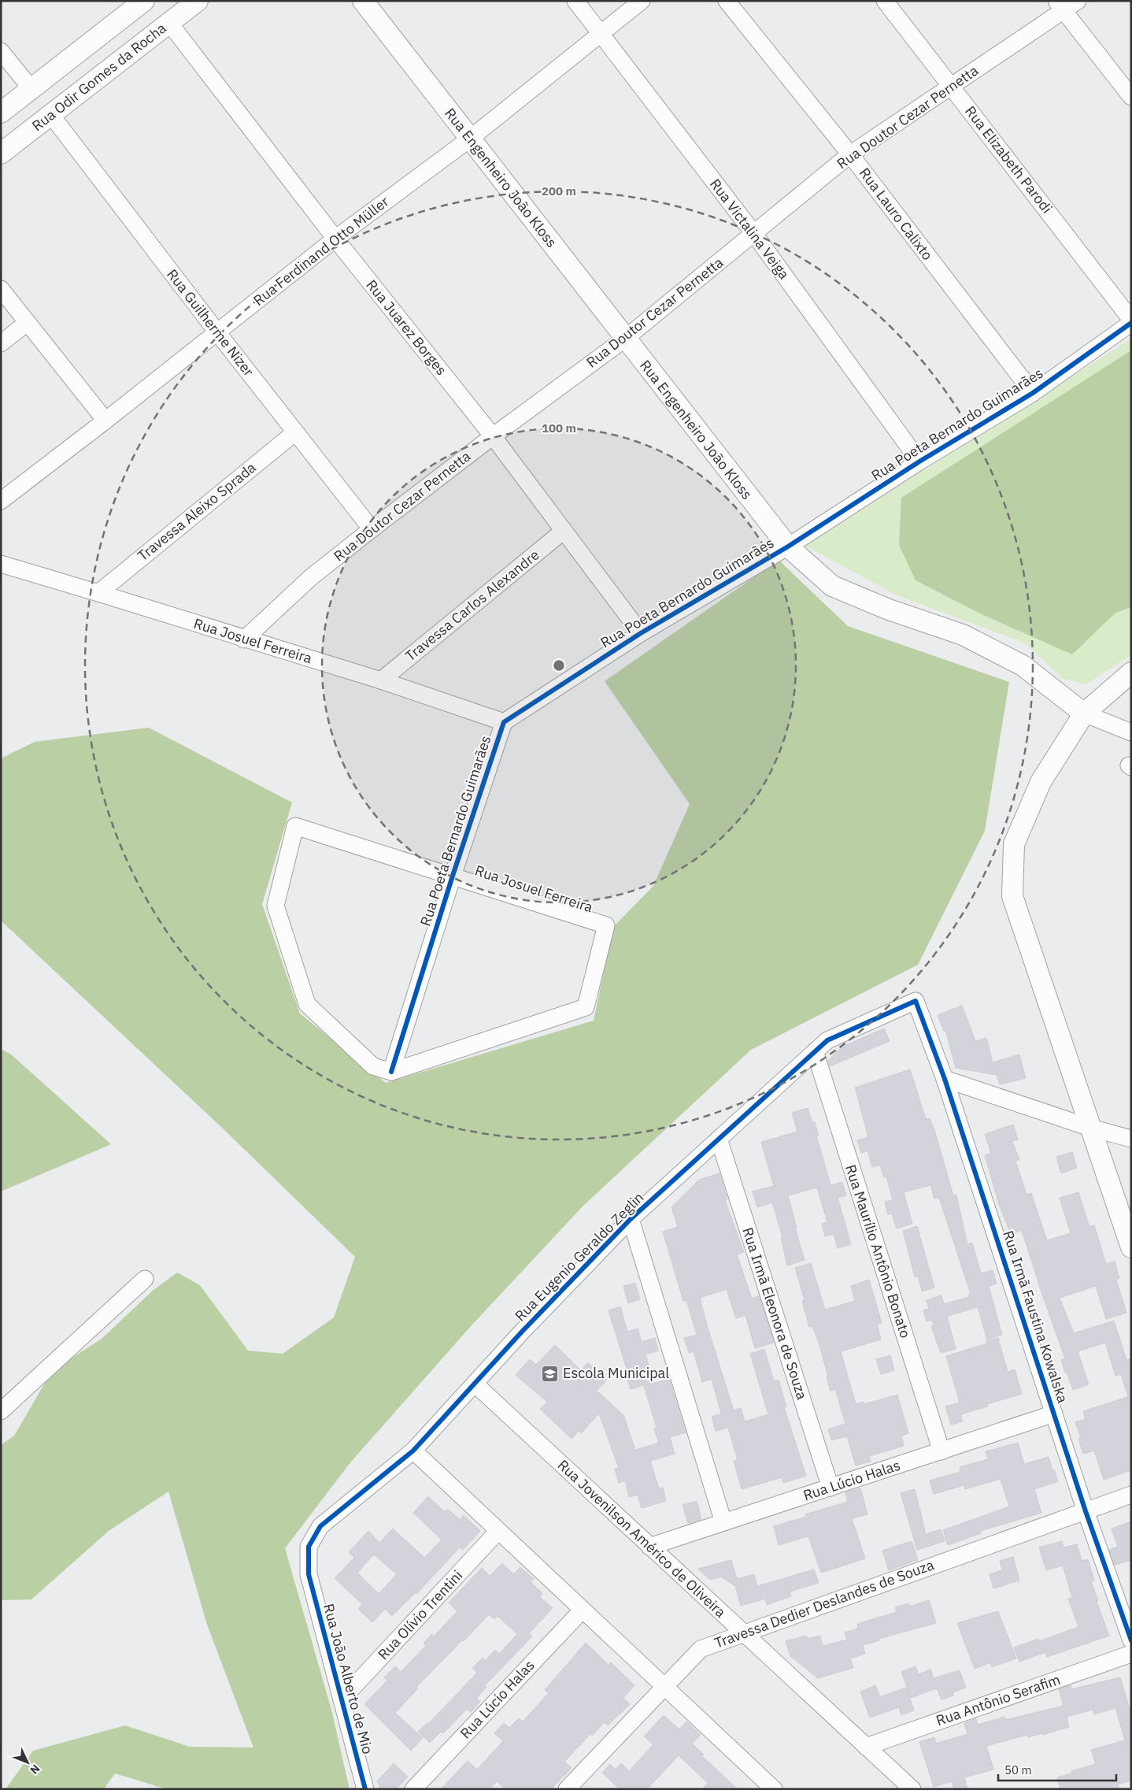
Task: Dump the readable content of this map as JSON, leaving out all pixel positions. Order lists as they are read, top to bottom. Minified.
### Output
{"streets":{"street":["Rua Odir Gomes da Rocha","Rua Doutor Cezar Pernetta","Rua Elizabeth Parodi","Rua Engenheiro João Kloss","Rua Lauro Calixto","Rua Victalina Veiga","Rua Ferdinand Otto Müller","Rua Guilherme Nizer","Rua Juarez Borges","Rua Poeta Bernardo Guimarães","Travessa Aleixo Sprada","Travessa Carlos Alexandre","Rua Josuel Ferreira","Rua Maurílio Antônio Bonato","Rua Eugenio Geraldo Zeglin","Rua Irmã Eleonora de Souza","Rua Irmã Faustina Kowalska","Rua Lúcio Halas","Rua Jovenilson Américo de Oliveira","Travessa Dedier Deslandes de Souza","Rua Olívio Trentini","Rua João Alberto de Mio","Rua Antônio Serafim"]},"crossings":[["Rua Odir Gomes da Rocha","Rua Guilherme Nizer"],["Rua Odir Gomes da Rocha","Rua Juarez Borges"],["Rua Doutor Cezar Pernetta","Rua Elizabeth Parodi"],["Rua Doutor Cezar Pernetta","Rua Engenheiro João Kloss"],["Rua Doutor Cezar Pernetta","Rua Lauro Calixto"],["Rua Doutor Cezar Pernetta","Rua Victalina Veiga"],["Rua Doutor Cezar Pernetta","Rua Guilherme Nizer"],["Rua Doutor Cezar Pernetta","Rua Juarez Borges"],["Rua Doutor Cezar Pernetta","Rua Josuel Ferreira"],["Rua Engenheiro João Kloss","Rua Ferdinand Otto Müller"],["Rua Engenheiro João Kloss","Rua Poeta Bernardo Guimarães"],["Rua Lauro Calixto","Rua Poeta Bernardo Guimarães"],["Rua Victalina Veiga","Rua Ferdinand Otto Müller"],["Rua Victalina Veiga","Rua Poeta Bernardo Guimarães"],["Rua Ferdinand Otto Müller","Rua Guilherme Nizer"],["Rua Ferdinand Otto Müller","Rua Juarez Borges"],["Rua Guilherme Nizer","Travessa Aleixo Sprada"],["Rua Juarez Borges","Rua Poeta Bernardo Guimarães"],["Rua Juarez Borges","Travessa Carlos Alexandre"],["Rua Poeta Bernardo Guimarães","Rua Josuel Ferreira"],["Travessa Aleixo Sprada","Rua Josuel Ferreira"],["Travessa Carlos Alexandre","Rua Josuel Ferreira"],["Rua Maurílio Antônio Bonato","Rua Eugenio Geraldo Zeglin"],["Rua Maurílio Antônio Bonato","Rua Lúcio Halas"],["Rua Eugenio Geraldo Zeglin","Rua Irmã Eleonora de Souza"],["Rua Eugenio Geraldo Zeglin","Rua Irmã Faustina Kowalska"],["Rua Eugenio Geraldo Zeglin","Rua Jovenilson Américo de Oliveira"],["Rua Eugenio Geraldo Zeglin","Rua João Alberto de Mio"],["Rua Irmã Eleonora de Souza","Rua Lúcio Halas"],["Rua Irmã Faustina Kowalska","Rua Lúcio Halas"],["Rua Irmã Faustina Kowalska","Travessa Dedier Deslandes de Souza"],["Rua Lúcio Halas","Rua Jovenilson Américo de Oliveira"],["Rua Jovenilson Américo de Oliveira","Travessa Dedier Deslandes de Souza"],["Rua Jovenilson Américo de Oliveira","Rua Antônio Serafim"],["Rua Olívio Trentini","Rua João Alberto de Mio"]],"places":{"school or university":["Escola Municipal"]},"scale_bar":"50 m","north":"bottom right","rings":["200 m","100 m"]}
